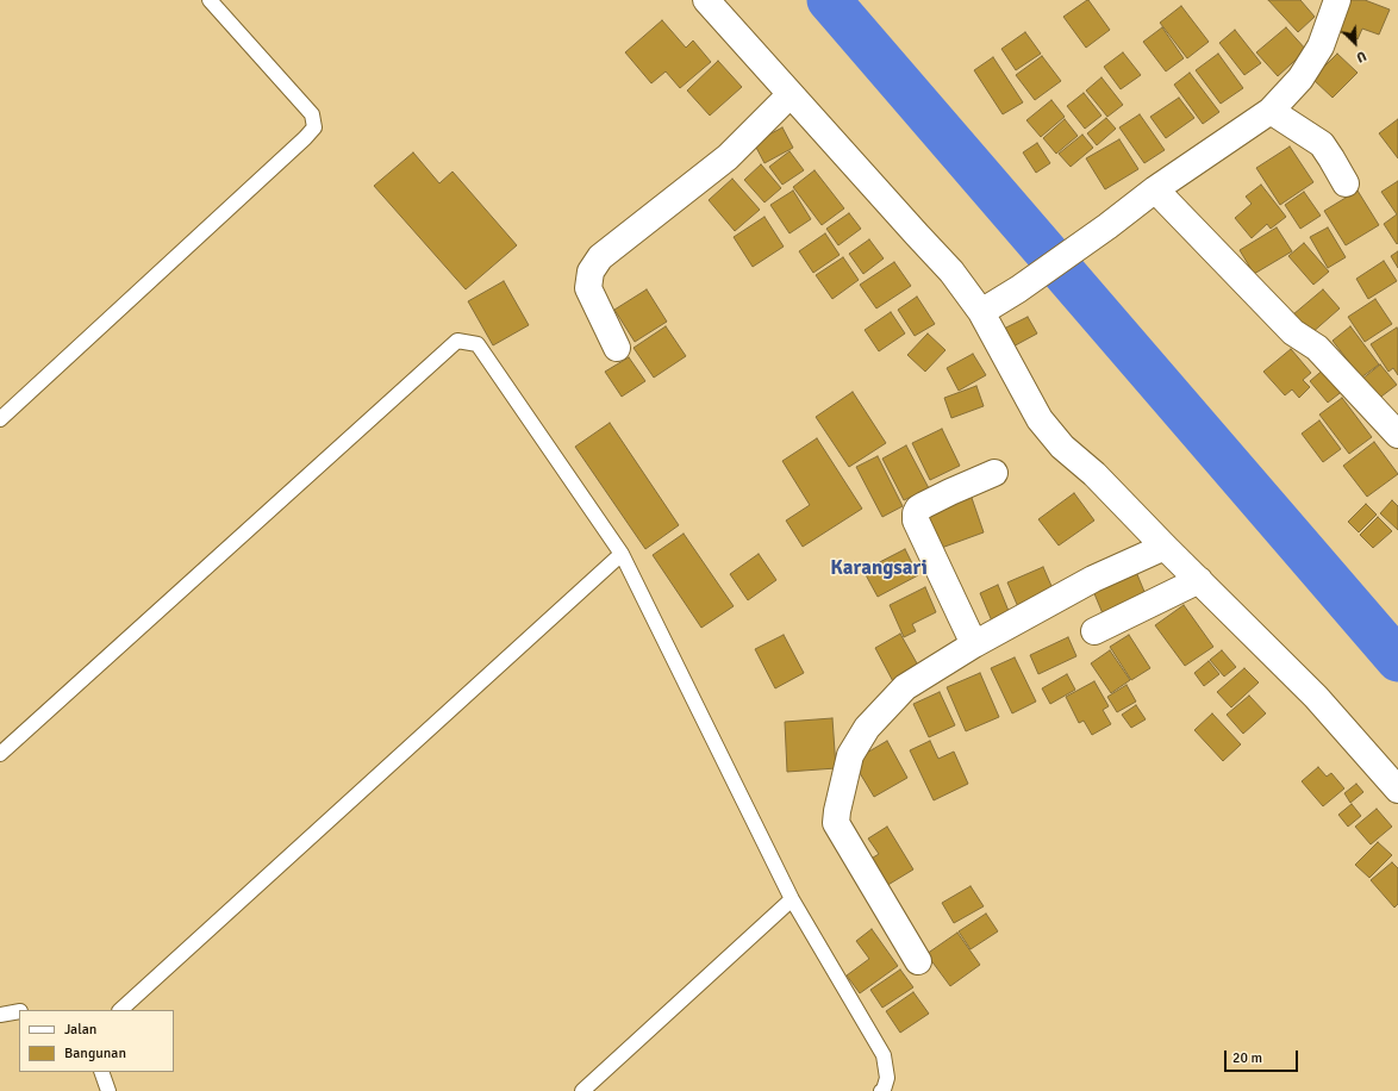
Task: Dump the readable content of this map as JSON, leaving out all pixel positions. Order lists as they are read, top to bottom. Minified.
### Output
{"districts":["Karangsari"],"legend":["Jalan","Bangunan"],"scale_bar":"20 m","north":"bottom right"}
